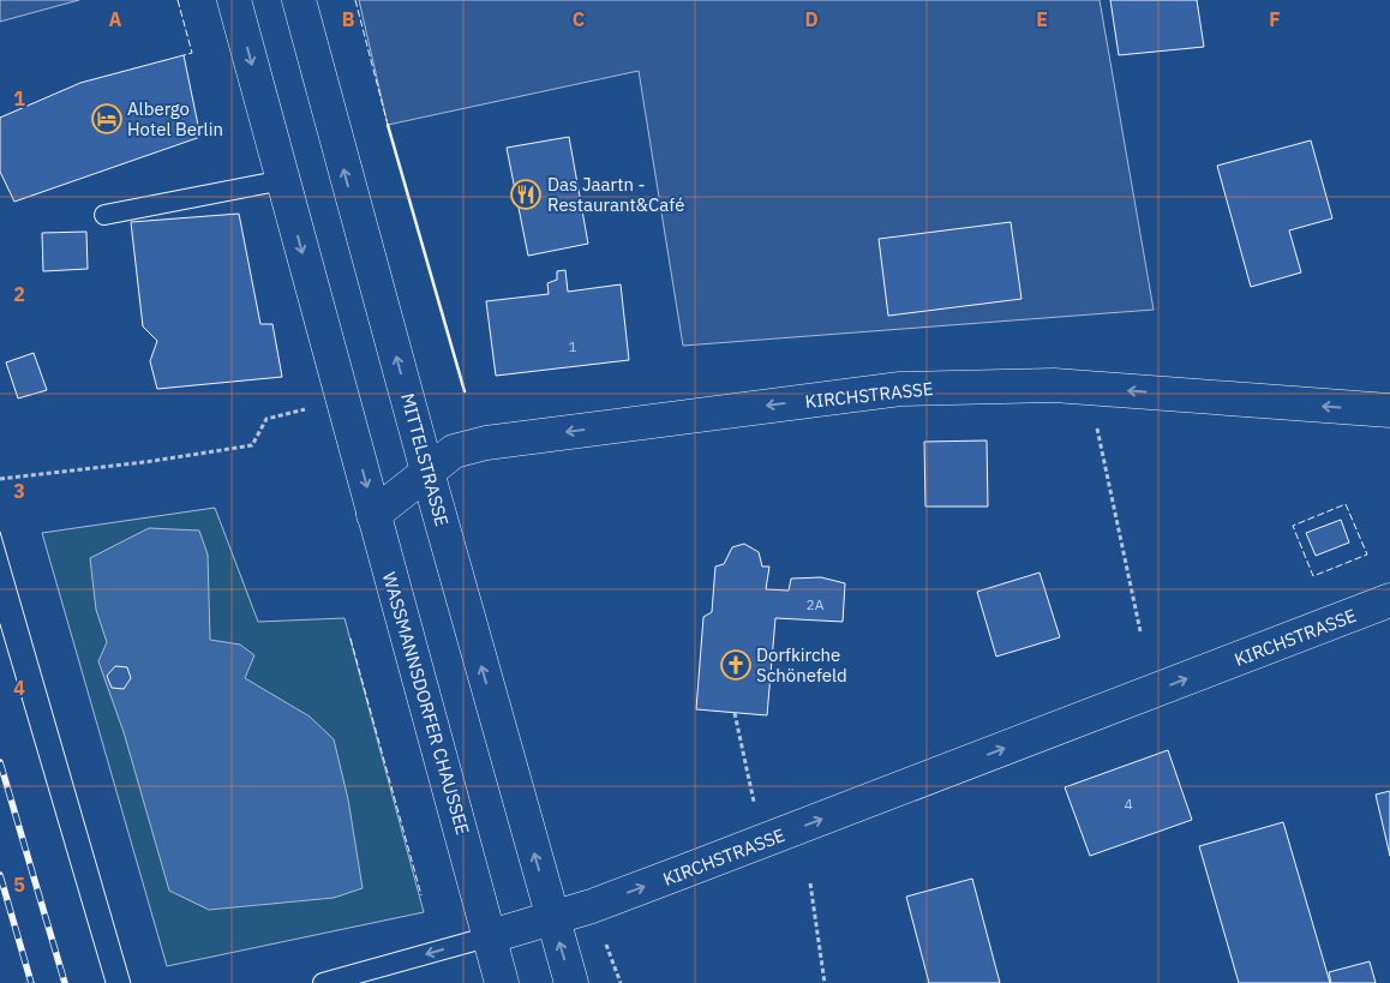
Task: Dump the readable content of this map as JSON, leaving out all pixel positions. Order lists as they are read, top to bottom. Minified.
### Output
{"streets":{"main road":["KIRCHSTRASSE","MITTELSTRASSE","WASSMANNSDORFER CHAUSSEE"]},"crossings":[["KIRCHSTRASSE","MITTELSTRASSE"],["KIRCHSTRASSE","WASSMANNSDORFER CHAUSSEE"]],"one_way":["MITTELSTRASSE","WASSMANNSDORFER CHAUSSEE"],"places":{"hotel":["Albergo Hotel Berlin"],"restaurant":["Das Jaartn - Restaurant&Café"],"church":["Dorfkirche Schönefeld"]},"house_numbers":["1","2A","4"],"grid":{"columns":["A","B","C","D","E","F"],"rows":["1","2","3","4","5"]}}
